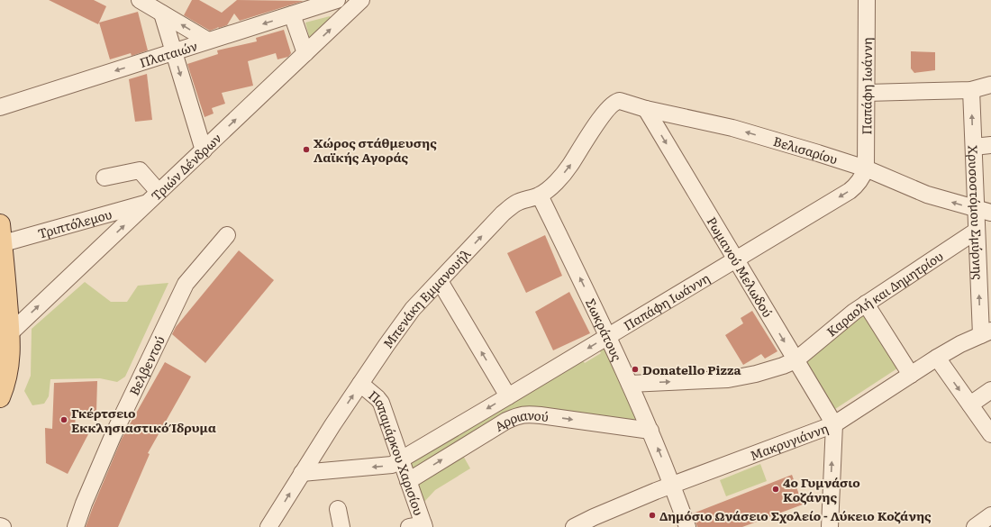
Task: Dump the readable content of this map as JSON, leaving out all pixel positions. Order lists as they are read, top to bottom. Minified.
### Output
{"streets":{"street":["Πλαταιών","Παπάφη Ιωάννη","Βελισαρίου","Τριών Δένδρων","Χρυσοστόμου Σμύρνης","Τριπτόλεμου","Ρωμανού Μελωδού","Καραολή και Δημητρίου","Μπενάκη Εμμανουήλ","Σωκράτους","Βελβεντού","Αρριανού","Μακρυγιάννη","Παπαμάρκου Χαρισίου"]},"crossings":[["Παπάφη Ιωάννη","Βελισαρίου"],["Παπάφη Ιωάννη","Ρωμανού Μελωδού"],["Παπάφη Ιωάννη","Μπενάκη Εμμανουήλ"],["Παπάφη Ιωάννη","Σωκράτους"],["Παπάφη Ιωάννη","Παπαμάρκου Χαρισίου"],["Βελισαρίου","Χρυσοστόμου Σμύρνης"],["Βελισαρίου","Ρωμανού Μελωδού"],["Βελισαρίου","Μπενάκη Εμμανουήλ"],["Τριών Δένδρων","Τριπτόλεμου"],["Χρυσοστόμου Σμύρνης","Καραολή και Δημητρίου"],["Χρυσοστόμου Σμύρνης","Μακρυγιάννη"],["Ρωμανού Μελωδού","Καραολή και Δημητρίου"],["Ρωμανού Μελωδού","Μακρυγιάννη"],["Καραολή και Δημητρίου","Σωκράτους"],["Μπενάκη Εμμανουήλ","Σωκράτους"],["Μπενάκη Εμμανουήλ","Παπαμάρκου Χαρισίου"],["Σωκράτους","Αρριανού"],["Σωκράτους","Μακρυγιάννη"],["Αρριανού","Παπαμάρκου Χαρισίου"]],"one_way":["Πλαταιών","Παπάφη Ιωάννη","Τριών Δένδρων","Χρυσοστόμου Σμύρνης","Ρωμανού Μελωδού","Καραολή και Δημητρίου","Μπενάκη Εμμανουήλ","Αρριανού"],"places":["Χώρος στάθμευσης Λαϊκής Αγοράς","Donatello Pizza","Γκέρτσειο Εκκλησιαστικό Ίδρυμα","4ο Γυμνάσιο Κοζάνης","Δημόσιο Ωνάσειο Σχολείο - Λύκειο Κοζάνης"]}
